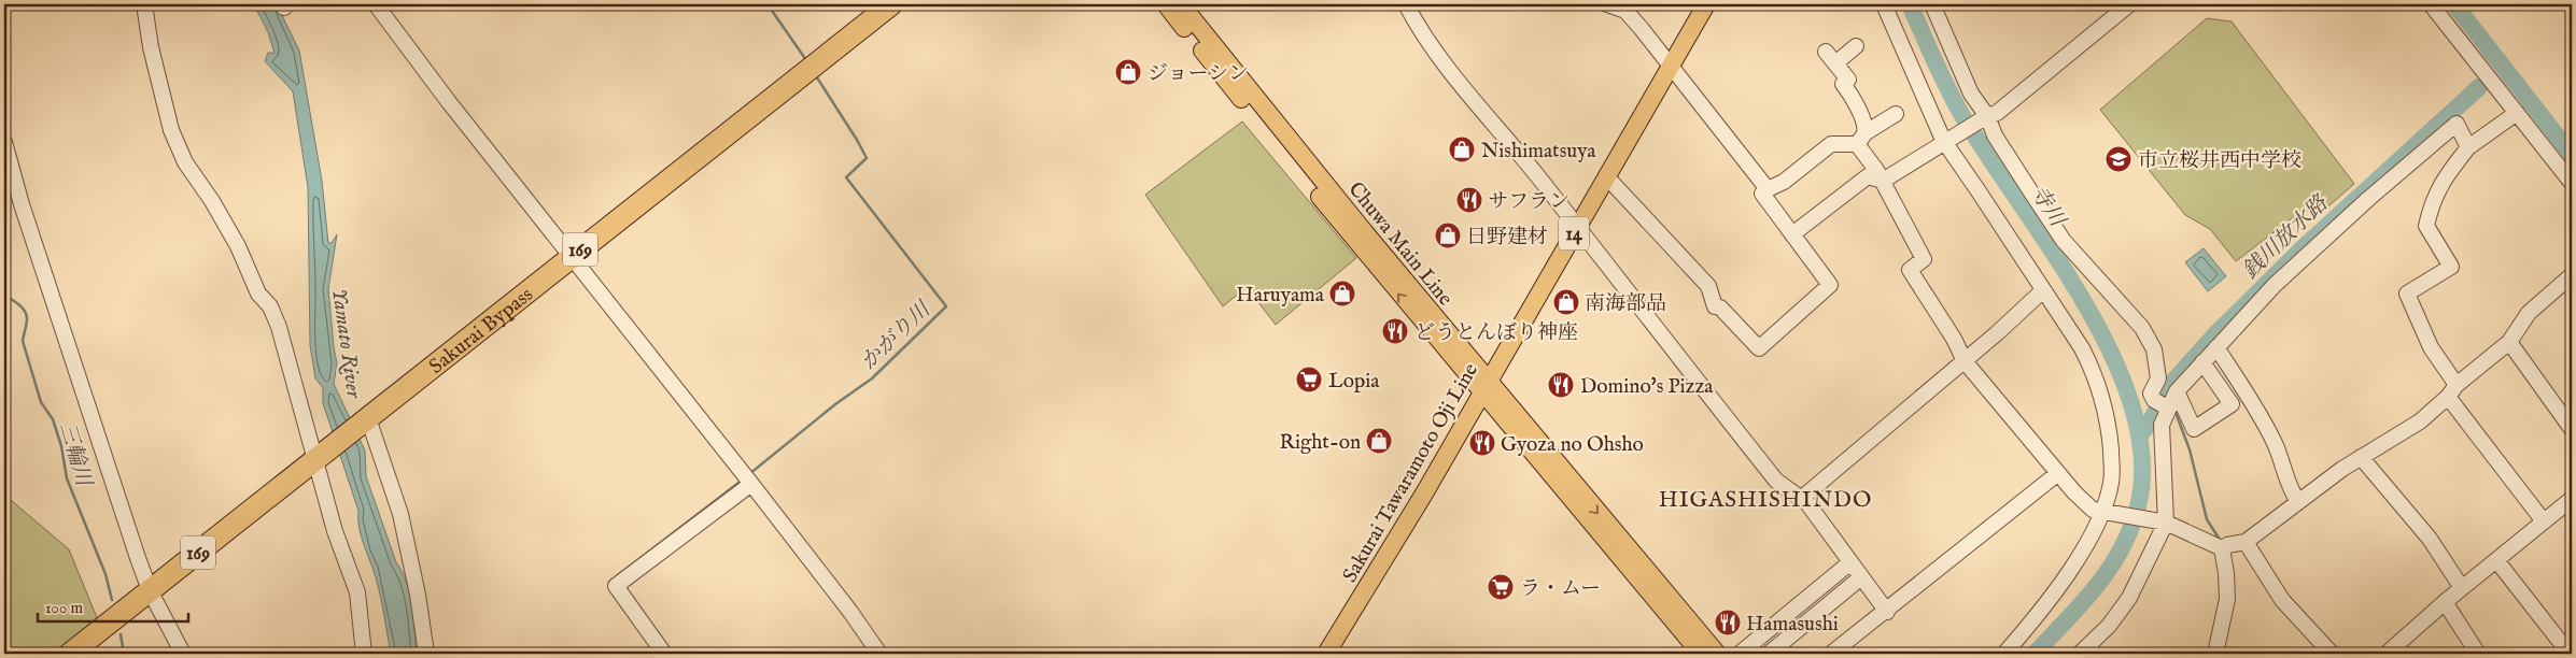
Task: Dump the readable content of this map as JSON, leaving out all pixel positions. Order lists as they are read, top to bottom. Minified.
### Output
{"streets":{"highway":["169","Sakurai Bypass"],"main road":["14","Chuwa Main Line","Sakurai Tawaramoto Oji Line"]},"crossings":[["Chuwa Main Line","Sakurai Tawaramoto Oji Line"]],"districts":["HIGASHISHINDO"],"water":["寺川","銭川放水路","かがり川","Yamato River","三輪川"],"places":{"shop":["ジョーシン","Nishimatsuya","日野建材","Haruyama","南海部品","Right-on"],"school or university":["市立桜井西中学校"],"restaurant":["サフラン","どうとんぼり神座","Domino's Pizza","Gyoza no Ohsho","Hamasushi"],"supermarket":["Lopia","ラ・ムー"]},"scale_bar":"100 m"}
